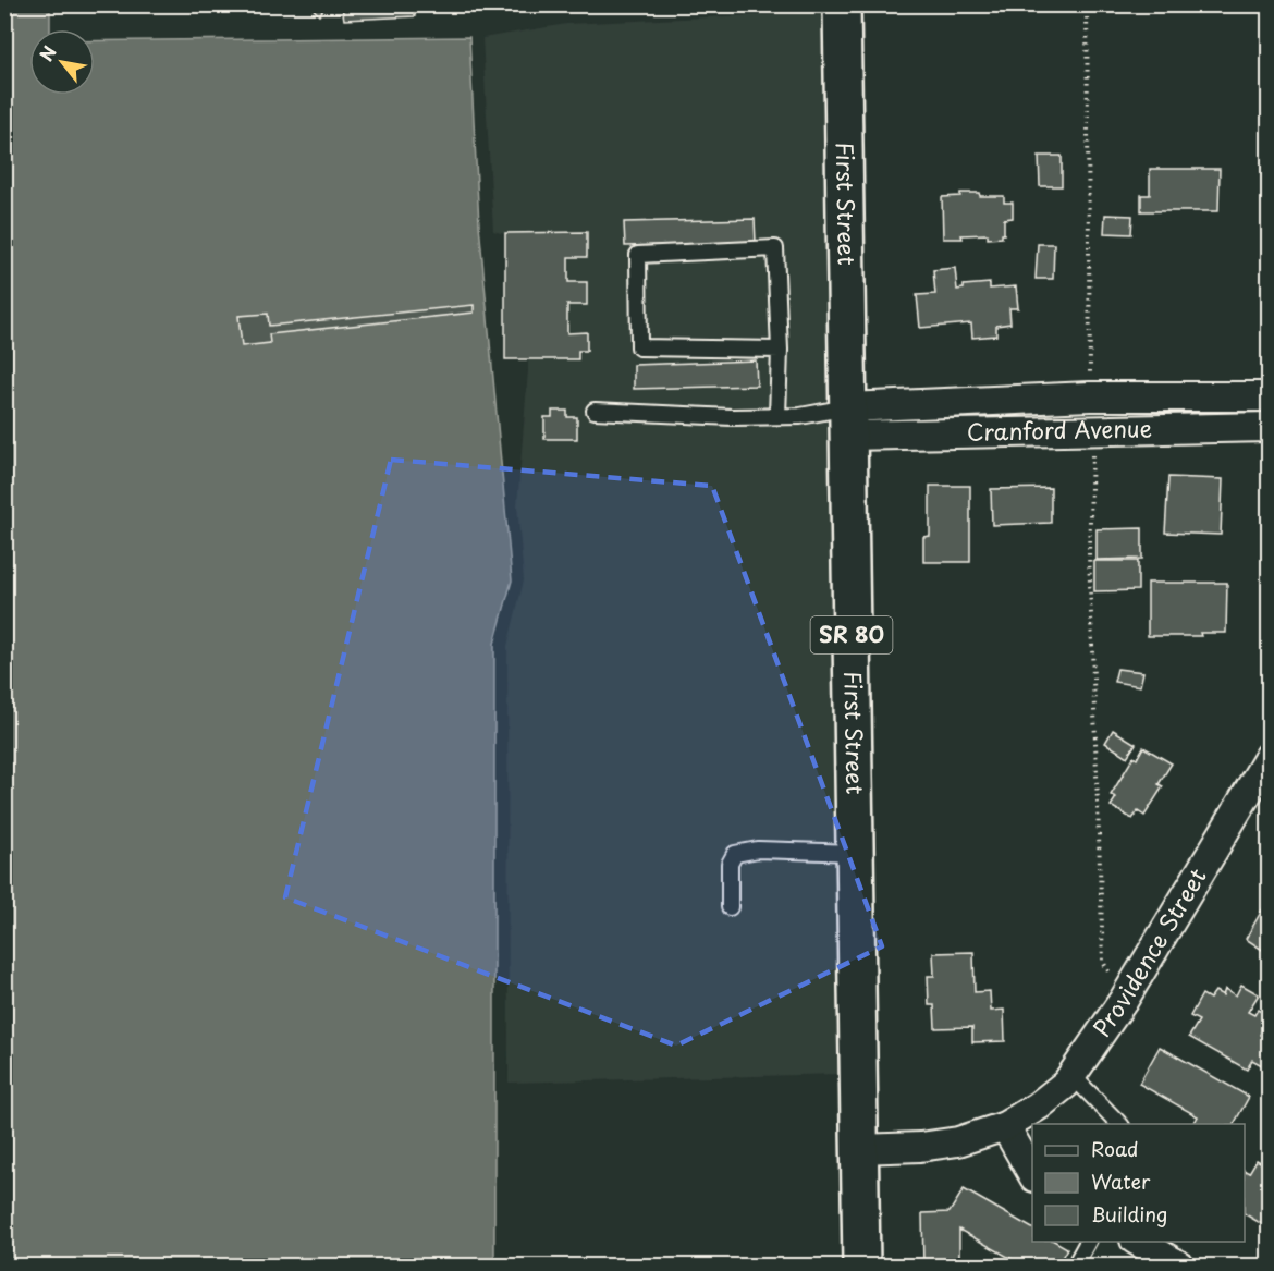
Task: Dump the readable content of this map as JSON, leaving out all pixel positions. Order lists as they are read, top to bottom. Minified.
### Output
{"streets":{"main road":["First Street","SR 80"],"street":["Cranford Avenue","Providence Street"]},"crossings":[["First Street","Cranford Avenue"],["First Street","Providence Street"]],"legend":["Road","Water","Building"],"north":"top left"}
